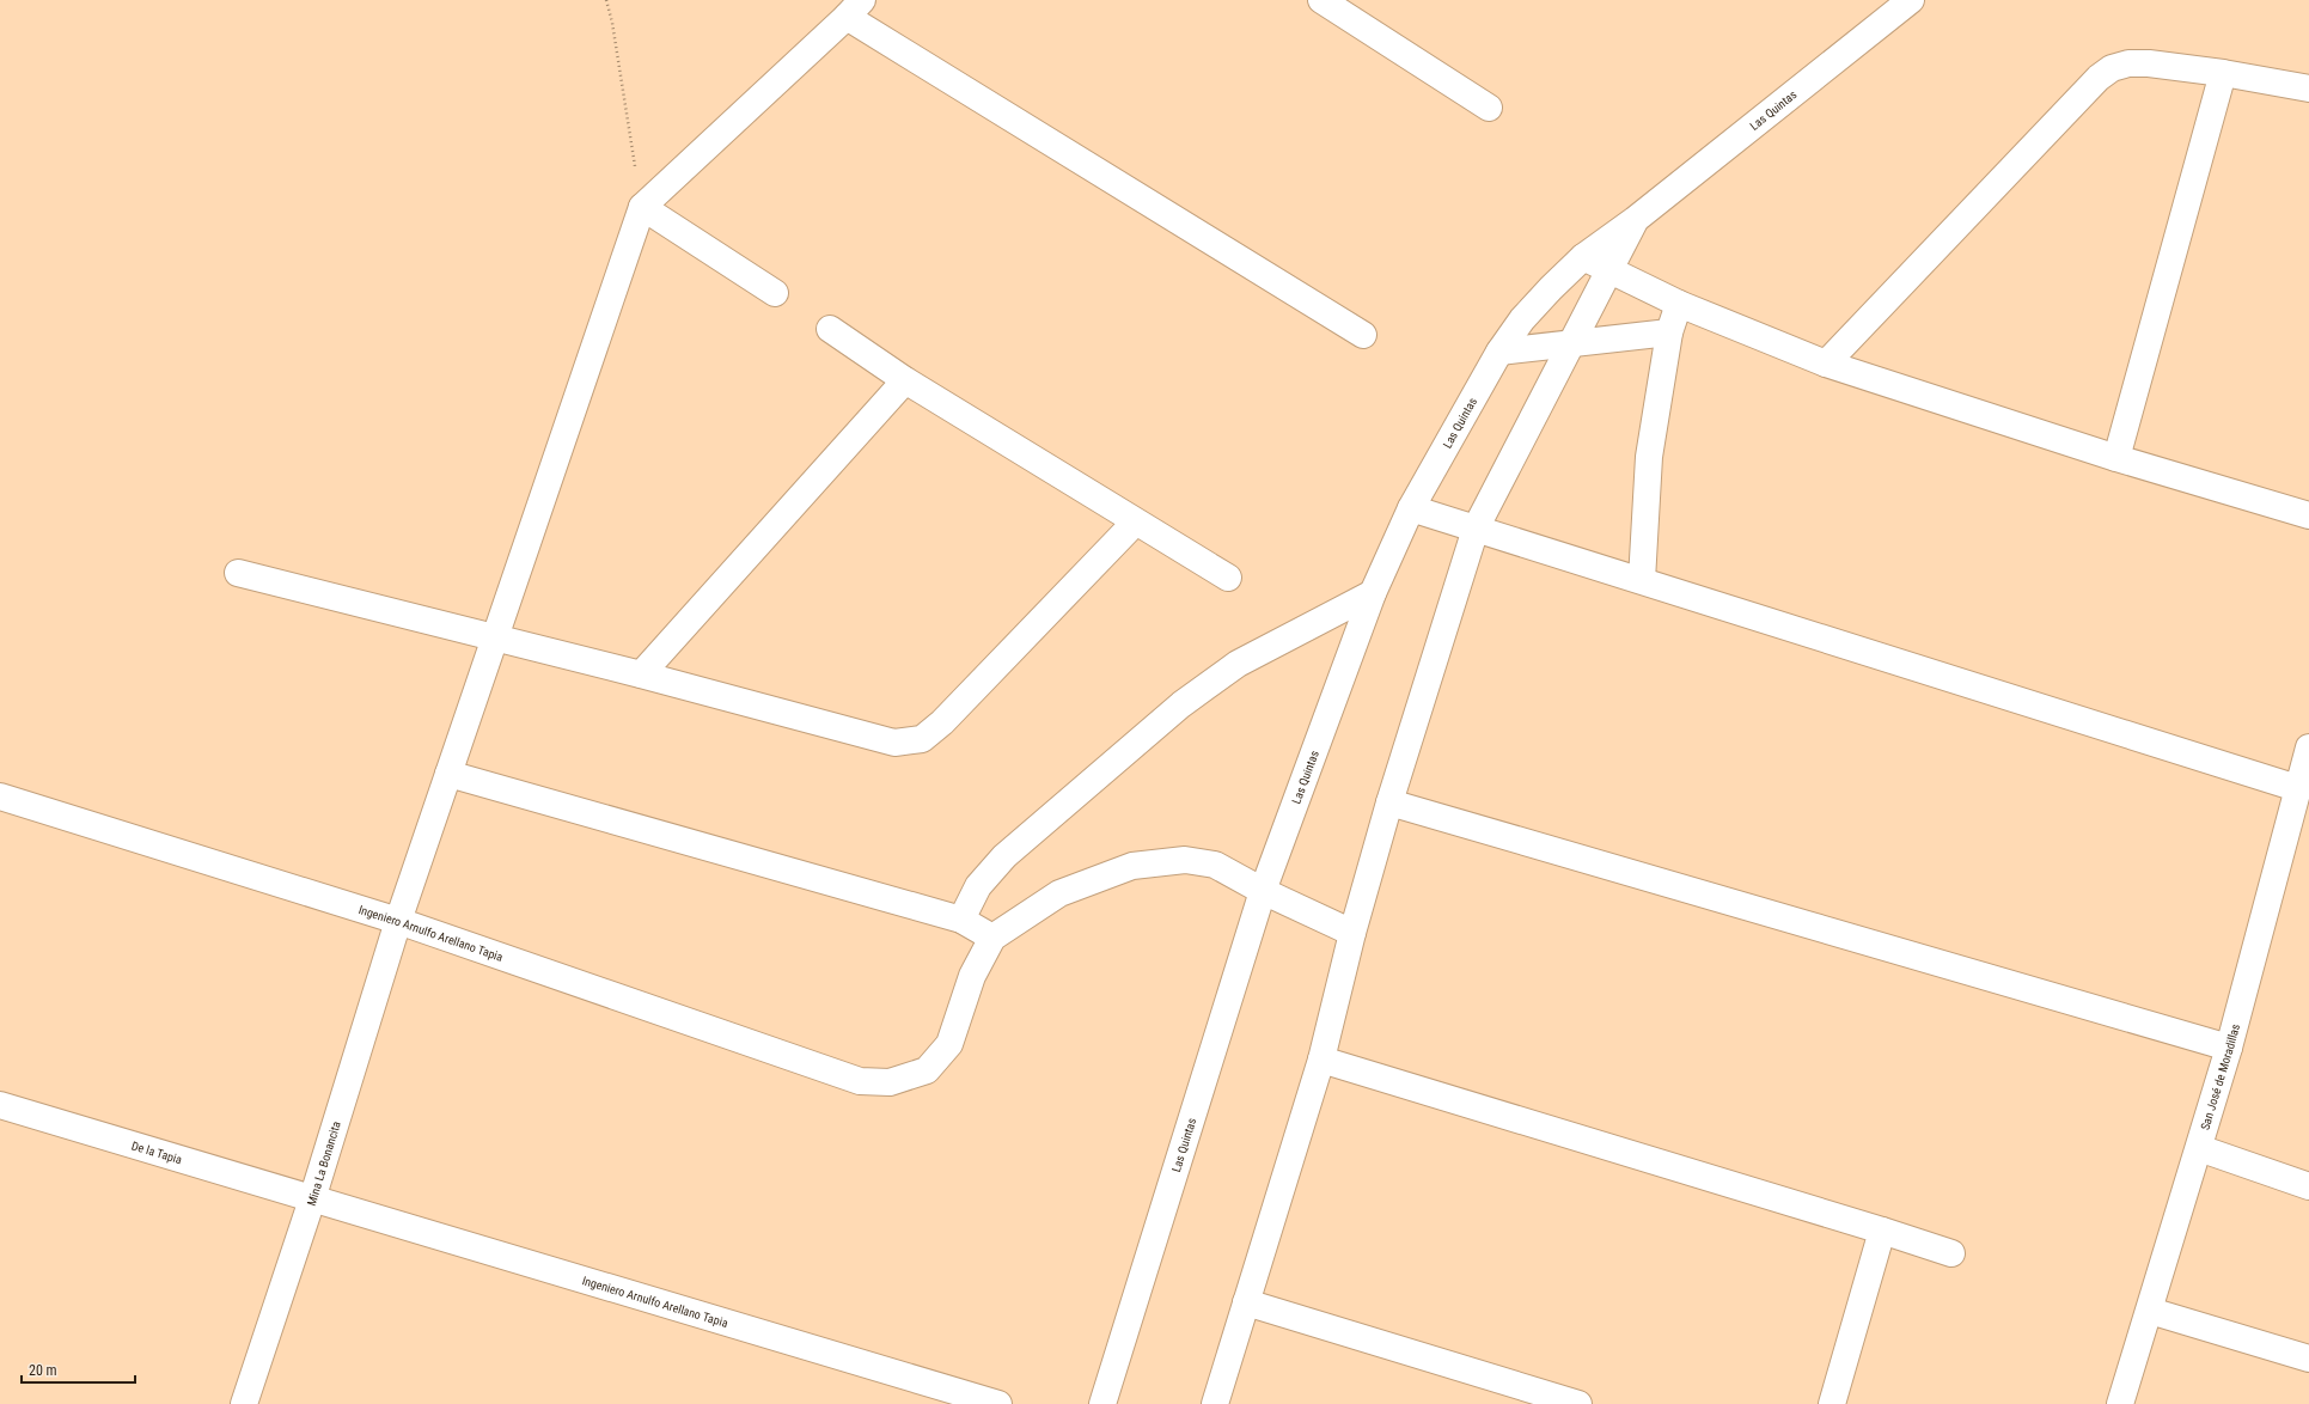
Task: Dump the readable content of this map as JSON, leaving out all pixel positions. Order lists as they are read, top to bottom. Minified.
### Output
{"streets":{"street":["Las Quintas","Ingeniero Arnulfo Arellano Tapia","San José de Moradillas","De la Tapia","Mina La Bonancita"]},"crossings":[["Ingeniero Arnulfo Arellano Tapia","De la Tapia"],["Ingeniero Arnulfo Arellano Tapia","Mina La Bonancita"],["De la Tapia","Mina La Bonancita"]],"scale_bar":"20 m"}
